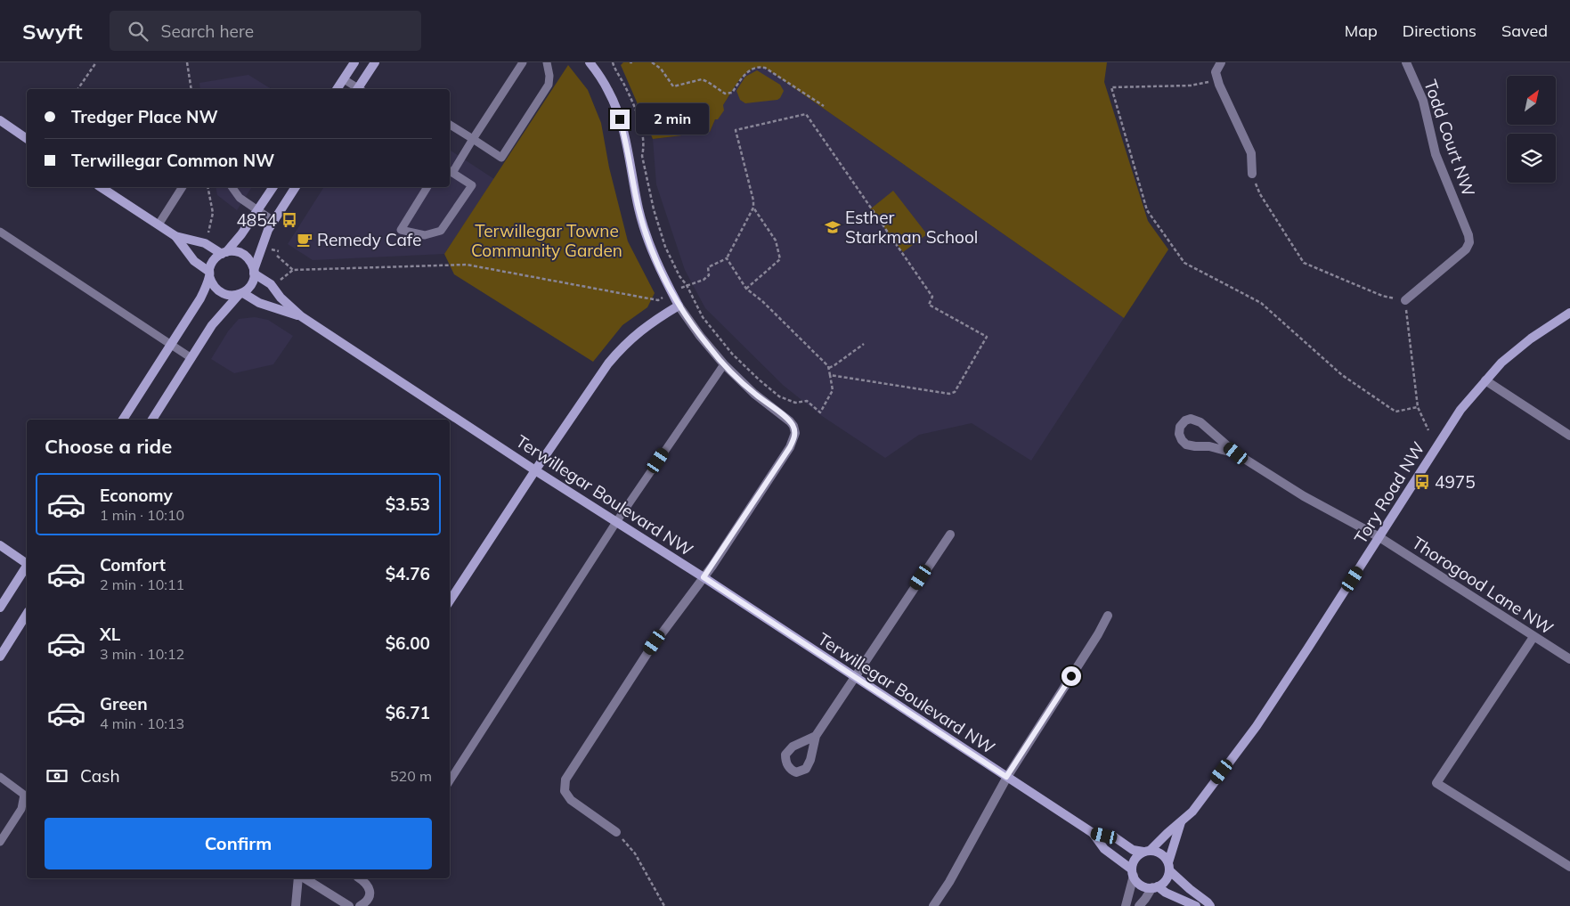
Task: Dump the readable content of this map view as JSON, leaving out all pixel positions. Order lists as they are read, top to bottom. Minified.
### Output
{"streets":{"street":["Todd Court NW","Tory Road NW","Terwillegar Boulevard NW","Thorogood Lane NW"]},"crossings":[["Tory Road NW","Terwillegar Boulevard NW"],["Tory Road NW","Thorogood Lane NW"]],"parks":["Terwillegar Towne Community Garden"],"places":{"bus stop":["4854","4975"],"school or university":["Esther Starkman School"],"cafe":["Remedy Cafe"]},"north":"top right","page":{"header":"Swyft","search":"Search here","nav":["Map","Directions","Saved"],"banner":["Tredger Place NW","Terwillegar Common NW"],"bubble":"2 min","heading":"Choose a ride","list":[{"name":"Economy","note":"1 min · 10:10","value":"$3.53"},{"name":"Comfort","note":"2 min · 10:11","value":"$4.76"},{"name":"XL","note":"3 min · 10:12","value":"$6.00"},{"name":"Green","note":"4 min · 10:13","value":"$6.71"}],"pay":["Cash","520 m"],"buttons":"Confirm"}}
